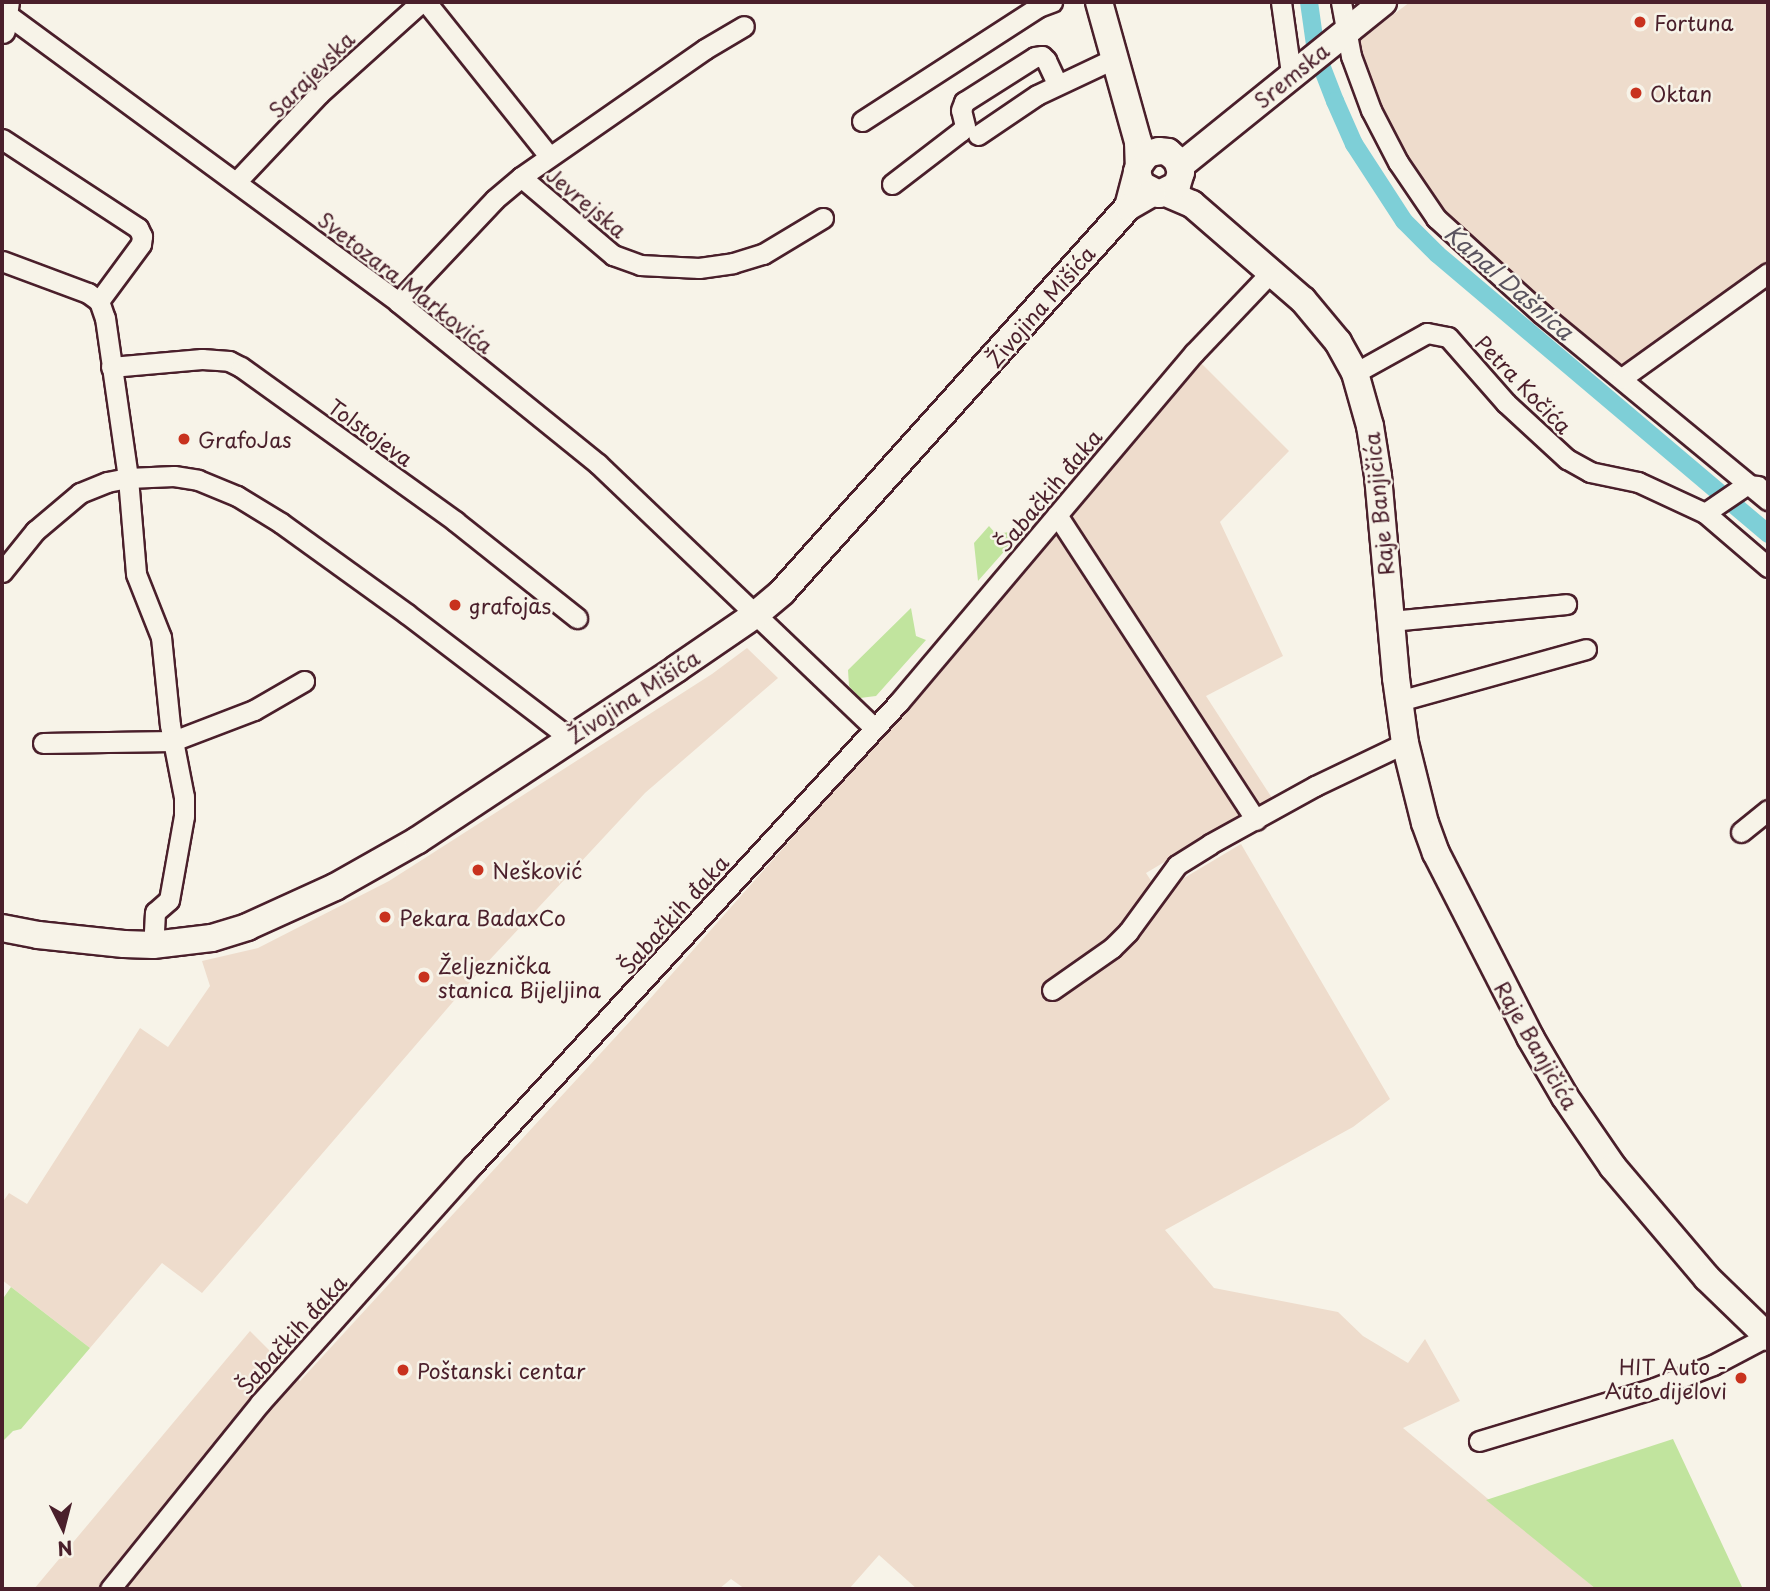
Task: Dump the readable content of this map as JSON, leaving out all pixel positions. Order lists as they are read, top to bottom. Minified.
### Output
{"streets":{"main road":["Sremska","Živojina Mišića","Raje Banjičića"],"street":["Sarajevska","Jevrejska","Svetozara Markovića","Petra Kočića","Tolstojeva","Šabačkih đaka"]},"crossings":[["Sarajevska","Svetozara Markovića"],["Sremska","Živojina Mišića"],["Sremska","Raje Banjičića"],["Jevrejska","Svetozara Markovića"],["Svetozara Markovića","Živojina Mišića"],["Svetozara Markovića","Šabačkih đaka"],["Živojina Mišića","Raje Banjičića"],["Petra Kočića","Raje Banjičića"],["Šabačkih đaka","Raje Banjičića"]],"water":["Kanal Dašnica"],"places":["Fortuna","Oktan","GrafoJas","grafojas","Nešković","Pekara BadaxCo","Željeznička stanica Bijeljina","Poštanski centar","HIT Auto - Auto dijelovi"],"north":"bottom"}
